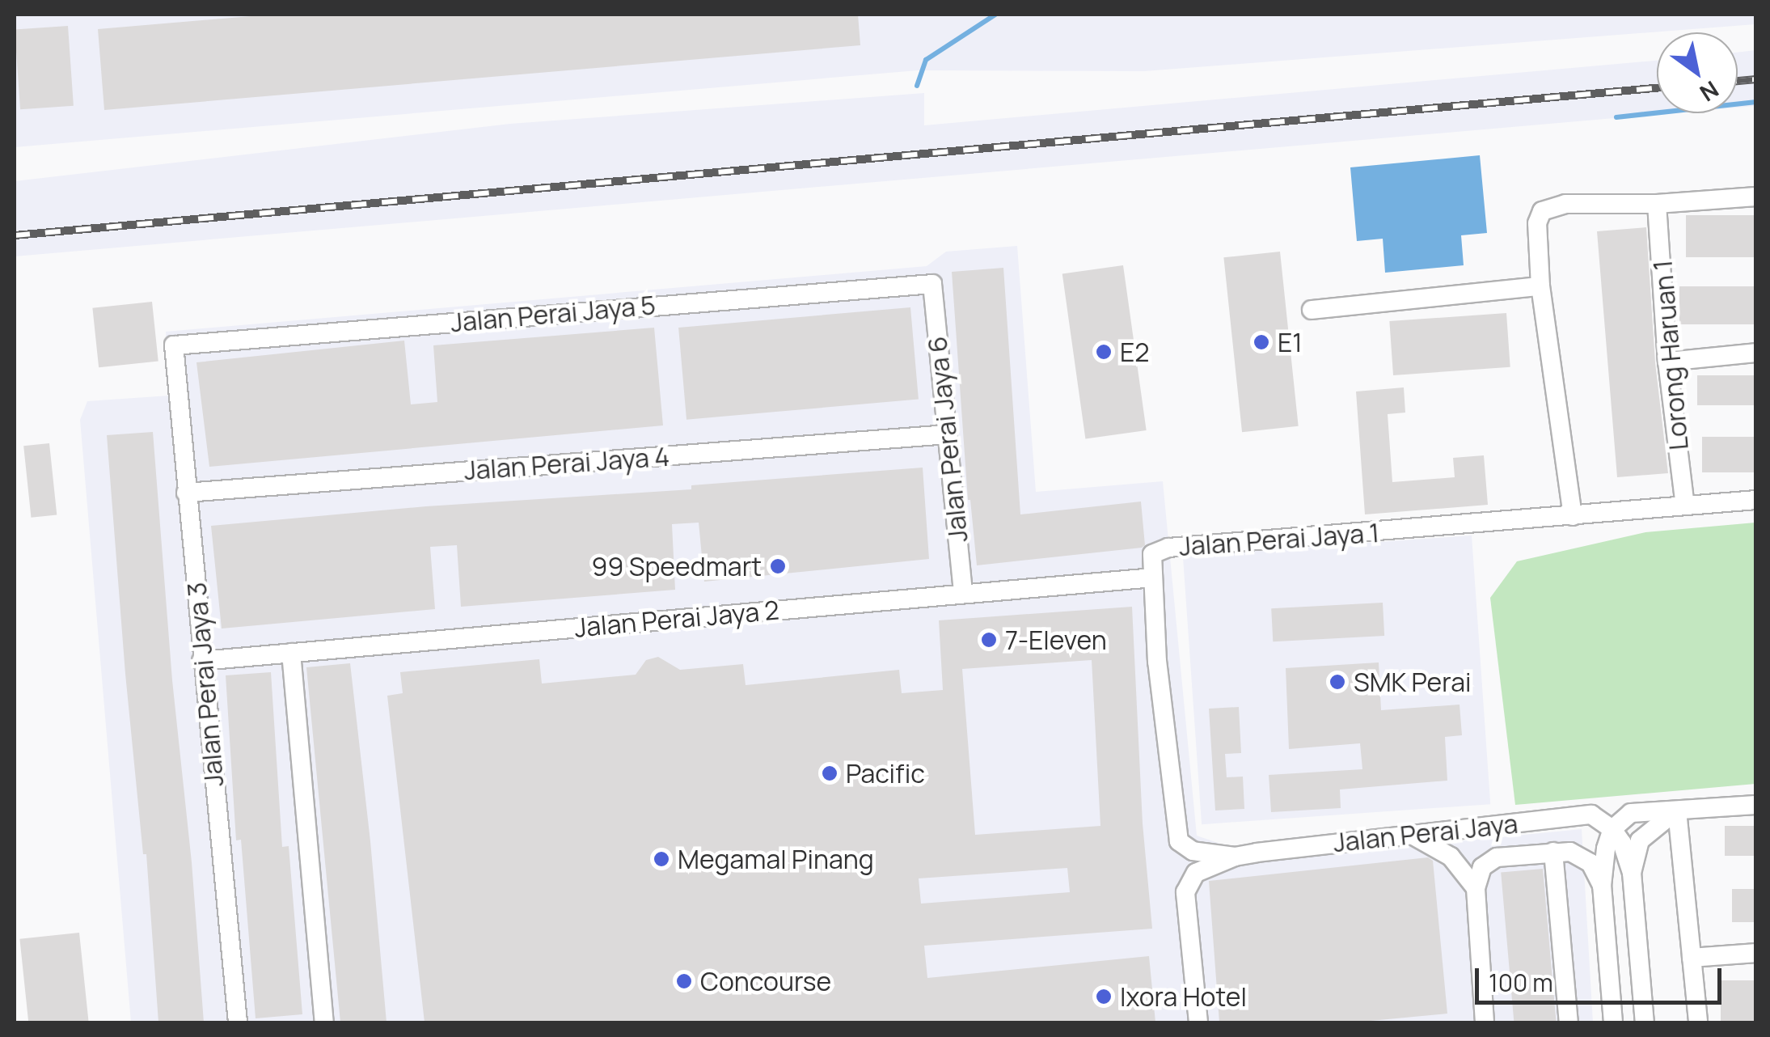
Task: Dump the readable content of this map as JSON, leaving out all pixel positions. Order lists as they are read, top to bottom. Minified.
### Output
{"streets":{"street":["Jalan Perai Jaya 5","Lorong Haruan 1","Jalan Perai Jaya 6","Jalan Perai Jaya 4","Jalan Perai Jaya 1","Jalan Perai Jaya 2","Jalan Perai Jaya 3","Jalan Perai Jaya"]},"crossings":[["Jalan Perai Jaya 5","Jalan Perai Jaya 6"],["Jalan Perai Jaya 5","Jalan Perai Jaya 3"],["Lorong Haruan 1","Jalan Perai Jaya 1"],["Jalan Perai Jaya 6","Jalan Perai Jaya 4"],["Jalan Perai Jaya 6","Jalan Perai Jaya 2"],["Jalan Perai Jaya 4","Jalan Perai Jaya 3"],["Jalan Perai Jaya 1","Jalan Perai Jaya 2"],["Jalan Perai Jaya 1","Jalan Perai Jaya"],["Jalan Perai Jaya 2","Jalan Perai Jaya 3"]],"places":["E1","E2","99 Speedmart","7-Eleven","SMK Perai","Pacific","Megamal Pinang","Concourse","Ixora Hotel"],"scale_bar":"100 m","north":"bottom right"}
